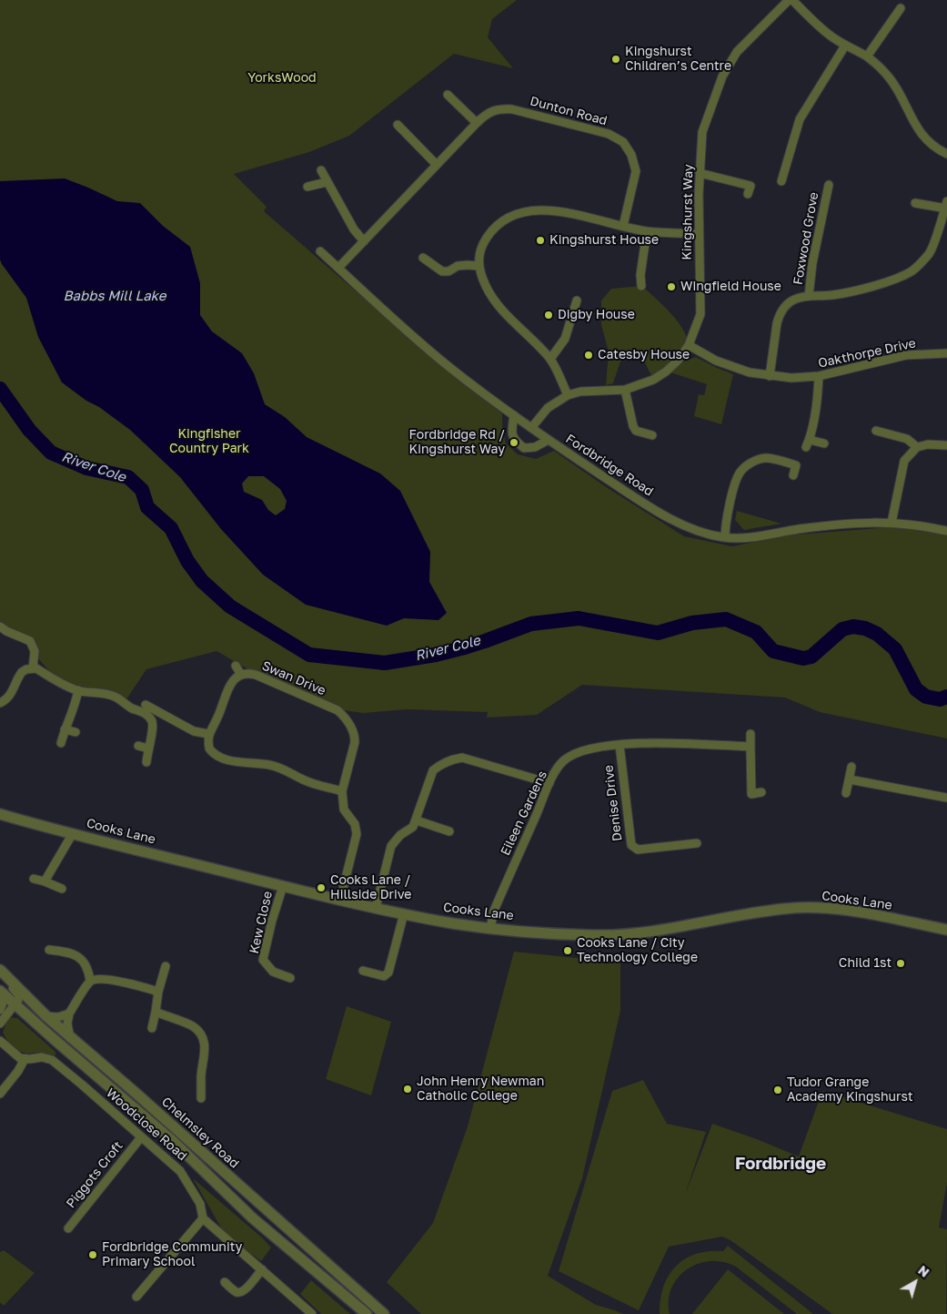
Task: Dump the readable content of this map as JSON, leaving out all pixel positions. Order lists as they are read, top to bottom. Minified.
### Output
{"streets":{"street":["Dunton Road","Kingshurst Way","Foxwood Grove","Oakthorpe Drive","Fordbridge Road","Swan Drive","Denise Drive","Eileen Gardens","Cooks Lane","Kew Close","Woodclose Road","Chelmsley Road","Piggots Croft"]},"crossings":[["Dunton Road","Fordbridge Road"],["Kingshurst Way","Oakthorpe Drive"],["Kingshurst Way","Fordbridge Road"],["Swan Drive","Cooks Lane"],["Denise Drive","Eileen Gardens"],["Eileen Gardens","Cooks Lane"],["Cooks Lane","Kew Close"],["Woodclose Road","Piggots Croft"]],"districts":["Fordbridge"],"water":["Babbs Mill Lake","River Cole"],"parks":["YorksWood","Kingfisher Country Park"],"places":["Kingshurst Children’s Centre","Kingshurst House","Wingfield House","Digby House","Catesby House","Fordbridge Rd / Kingshurst Way","Cooks Lane / Hillside Drive","Cooks Lane / City Technology College","Child 1st","John Henry Newman Catholic College","Tudor Grange Academy Kingshurst","Fordbridge Community Primary School"],"north":"top right"}
